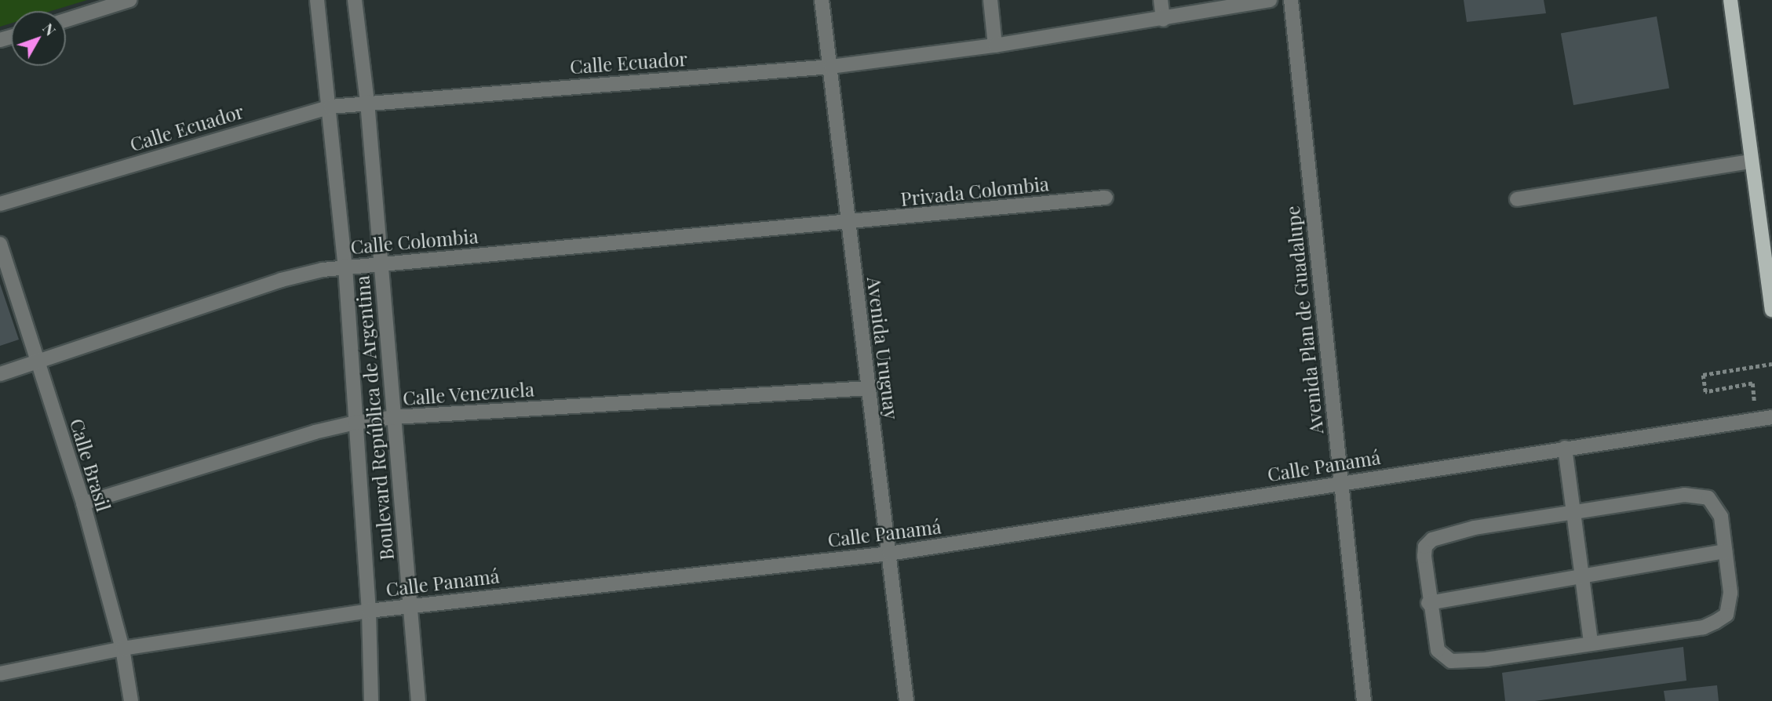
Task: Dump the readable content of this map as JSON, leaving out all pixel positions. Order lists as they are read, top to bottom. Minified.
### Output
{"streets":{"street":["Calle Ecuador","Privada Colombia","Calle Colombia","Avenida Plan de Guadalupe","Avenida Uruguay","Calle Venezuela","Boulevard República de Argentina","Calle Brasil","Calle Panamá"]},"crossings":[["Calle Ecuador","Avenida Uruguay"],["Calle Ecuador","Boulevard República de Argentina"],["Privada Colombia","Calle Colombia"],["Privada Colombia","Avenida Uruguay"],["Calle Colombia","Avenida Uruguay"],["Calle Colombia","Boulevard República de Argentina"],["Calle Colombia","Calle Brasil"],["Avenida Plan de Guadalupe","Calle Panamá"],["Avenida Uruguay","Calle Venezuela"],["Avenida Uruguay","Calle Panamá"],["Calle Venezuela","Boulevard República de Argentina"],["Calle Venezuela","Calle Brasil"],["Boulevard República de Argentina","Calle Panamá"],["Calle Brasil","Calle Panamá"]],"north":"top right"}
